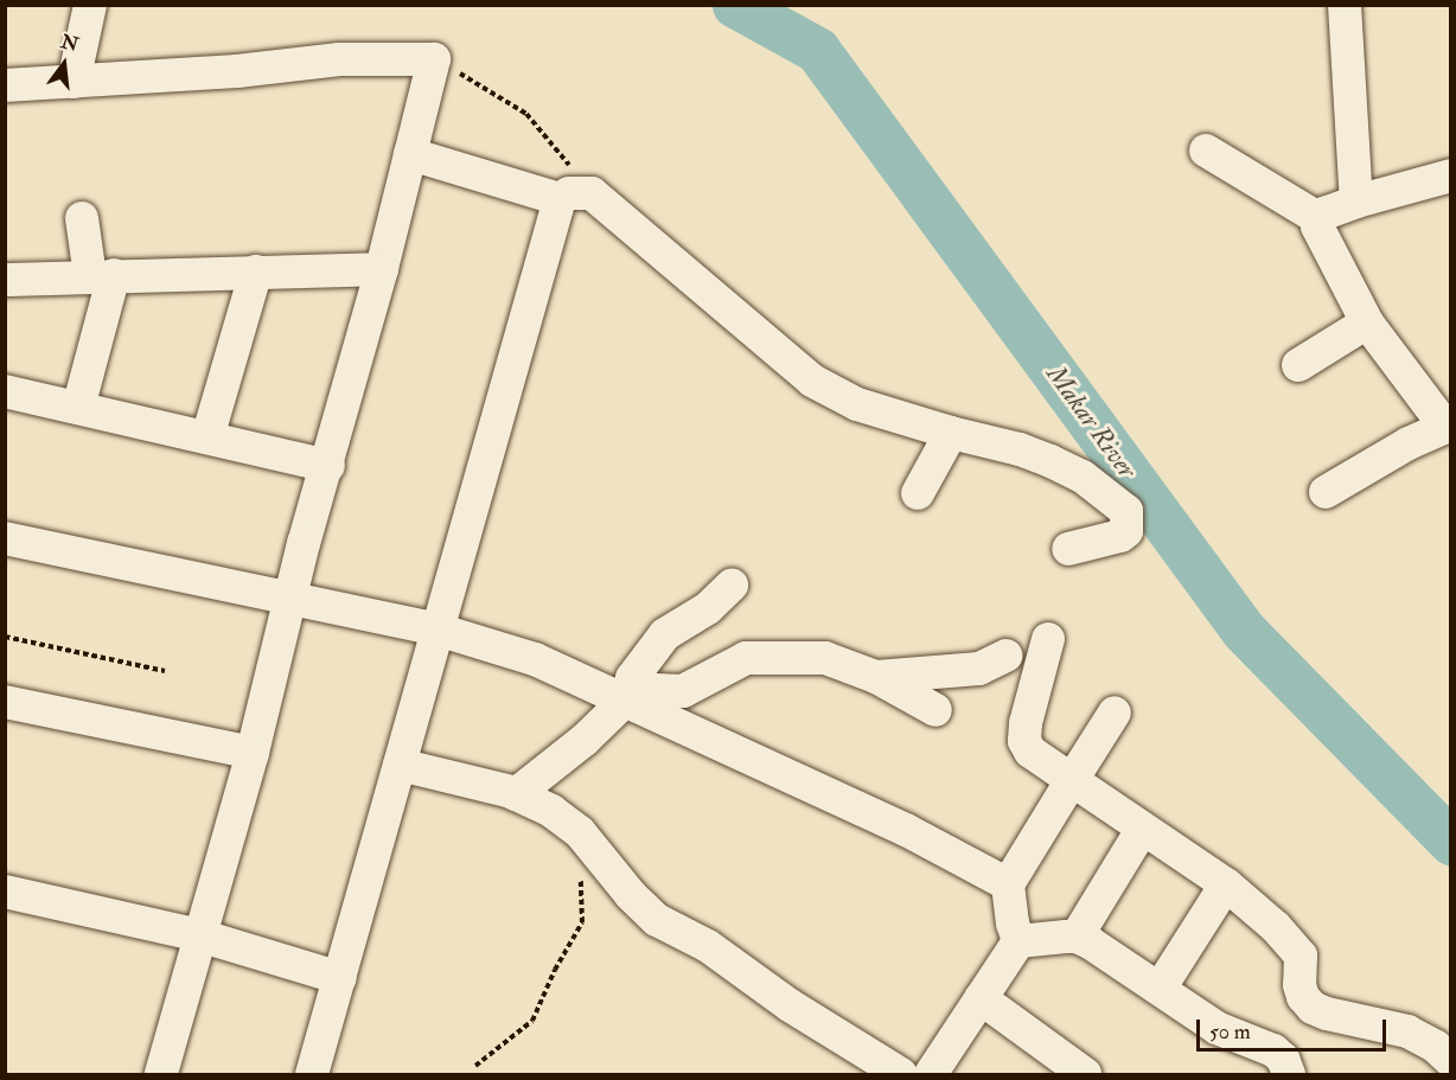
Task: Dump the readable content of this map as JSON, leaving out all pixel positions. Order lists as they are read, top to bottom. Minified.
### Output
{"water":["Makar River"],"scale_bar":"50 m","north":"top"}
